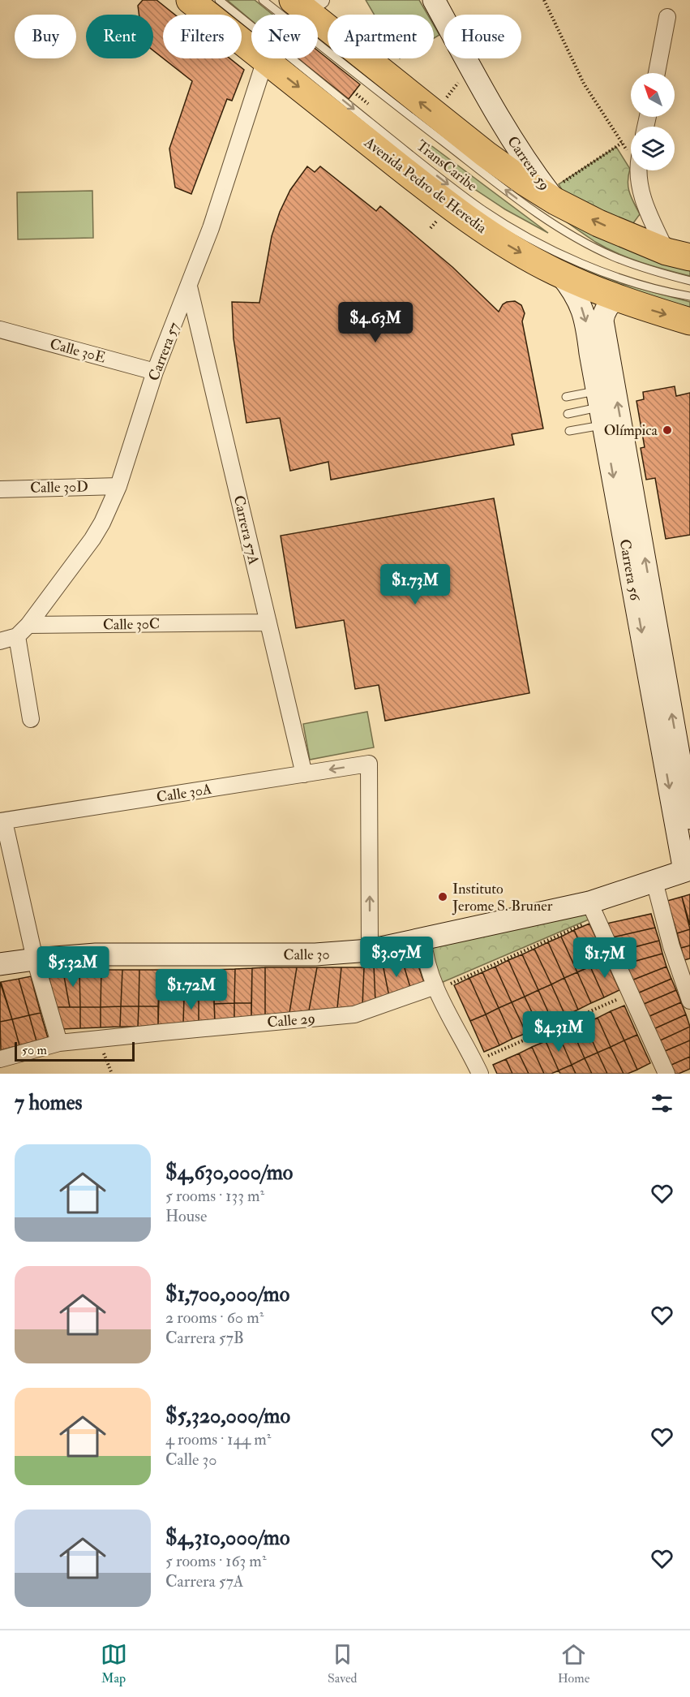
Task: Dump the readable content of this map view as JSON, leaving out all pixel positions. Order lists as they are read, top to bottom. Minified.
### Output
{"streets":{"highway":["Avenida Pedro de Heredia"],"street":["Carrera 59","Calle 30E","Carrera 57","Calle 30D","Carrera 57A","Carrera 56","Calle 30C","Calle 30A","Calle 30","Calle 29"],"lane":["TransCaribe"]},"crossings":[["Avenida Pedro de Heredia","Carrera 57"],["Avenida Pedro de Heredia","Carrera 56"],["Calle 30E","Carrera 57"],["Carrera 57","Calle 30D"],["Carrera 57","Carrera 57A"],["Carrera 57","Calle 30C"],["Carrera 57A","Calle 30C"],["Carrera 57A","Calle 30A"],["Carrera 56","Calle 30"],["Calle 30A","Calle 30"]],"places":["Olímpica","Instituto Jerome S. Bruner"],"scale_bar":"50 m","north":"top left","page":{"chip":["Buy","Rent","Filters","New","Apartment","House"],"price":["$4.63M","$1.73M","$3.07M","$1.7M","$5.32M","$1.72M","$4.31M"],"scale":"50 m","heading":"7 homes","list":[{"name":"$4,630,000/mo","note":"5 rooms · 133 m² · House"},{"name":"$1,700,000/mo","note":"2 rooms · 60 m² · Carrera 57B"},{"name":"$5,320,000/mo","note":"4 rooms · 144 m² · Calle 30"},{"name":"$4,310,000/mo","note":"5 rooms · 163 m² · Carrera 57A"}],"tabs":["Map","Saved","Home"]}}
